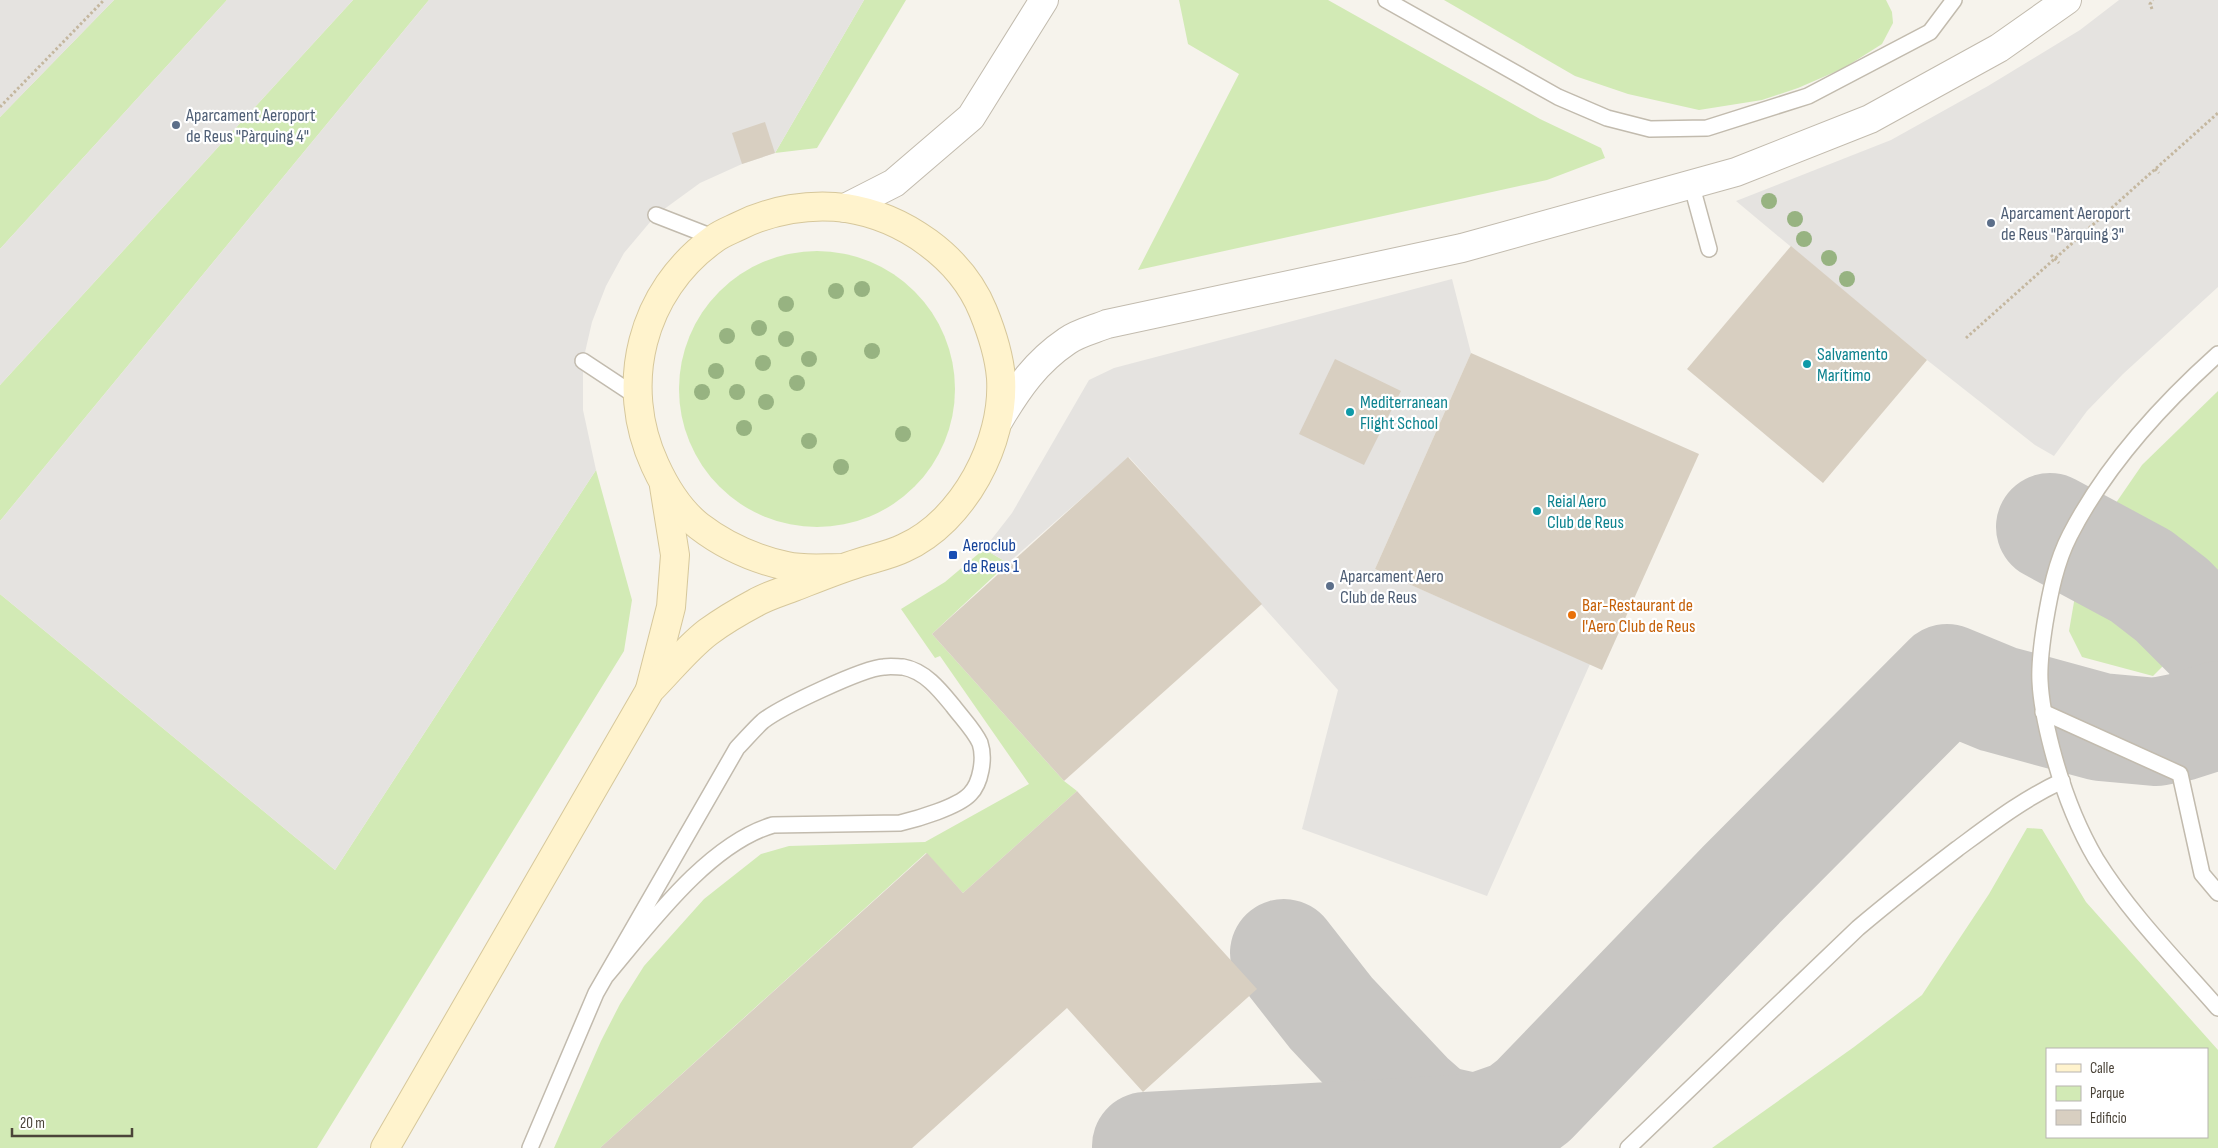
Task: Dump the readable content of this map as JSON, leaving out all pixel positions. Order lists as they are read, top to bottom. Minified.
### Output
{"places":{"other":["Aparcament Aeroport de Reus \"Pàrquing 4\"","Aparcament Aeroport de Reus \"Pàrquing 3\"","Salvamento Marítimo","Mediterranean Flight School","Reial Aero Club de Reus","Aparcament Aero Club de Reus","Bar-Restaurant de l'Aero Club de Reus"],"transit":["Aeroclub de Reus 1"]},"legend":["Calle","Parque","Edificio"],"scale_bar":"20 m"}
